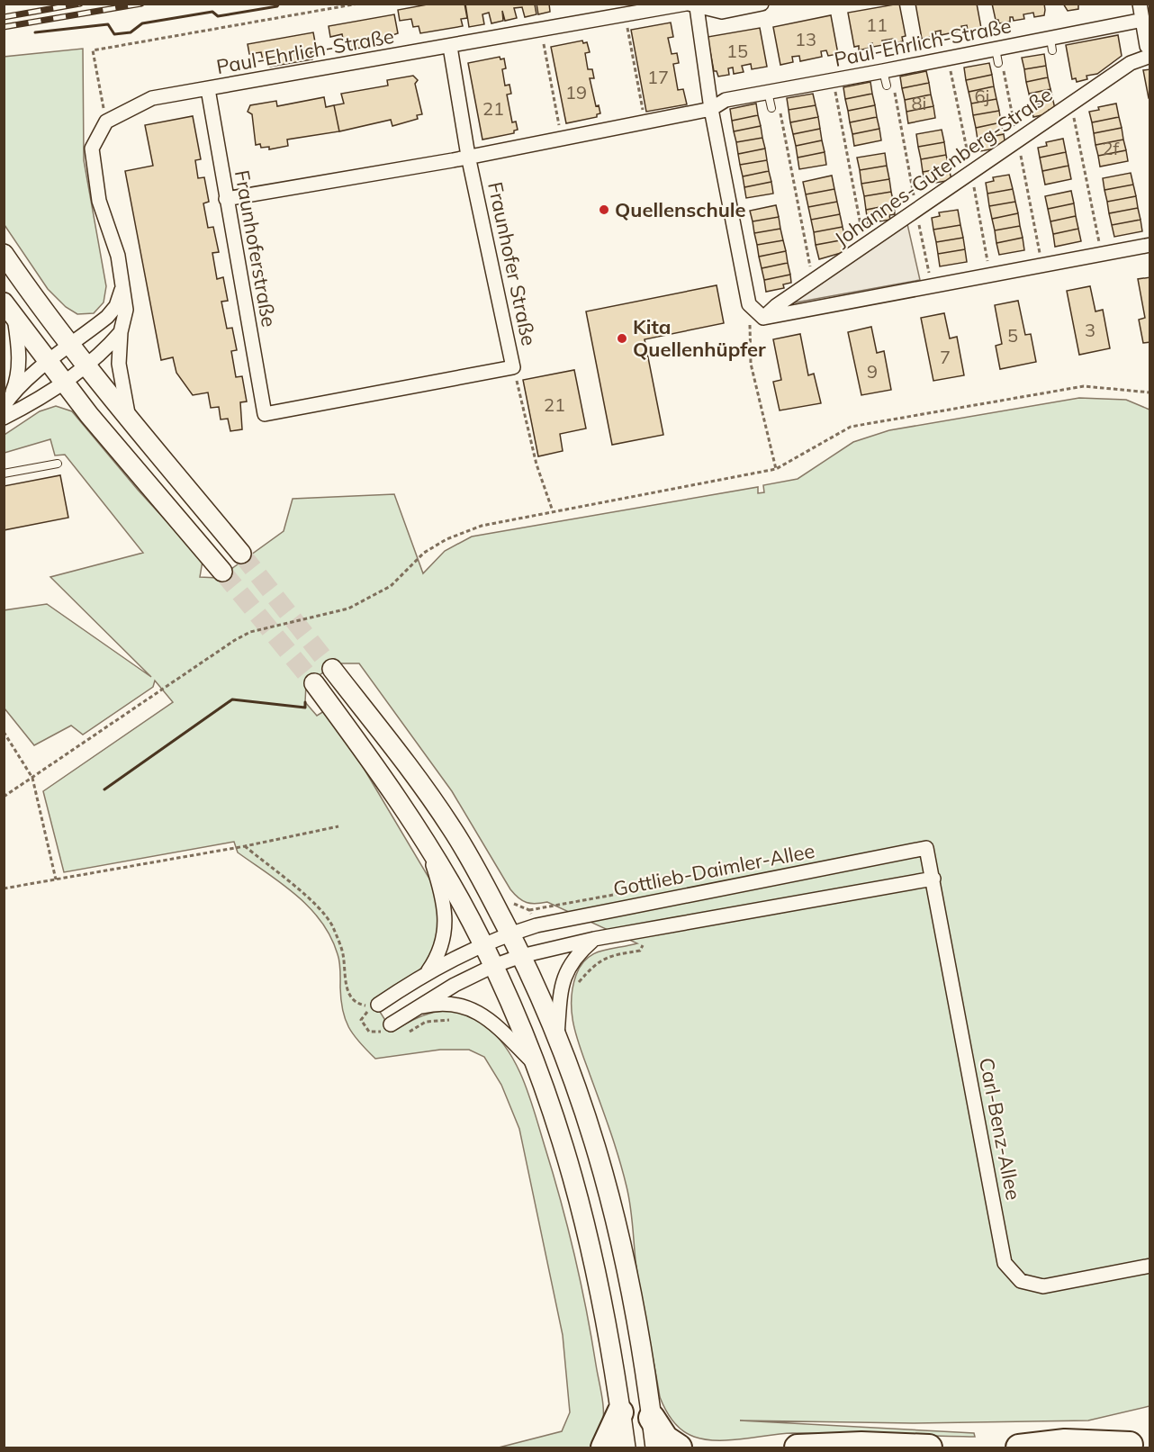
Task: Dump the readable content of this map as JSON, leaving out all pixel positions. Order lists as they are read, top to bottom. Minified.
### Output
{"streets":{"street":["Paul-Ehrlich-Straße","Johannes-Gutenberg-Straße","Fraunhoferstraße","Fraunhofer Straße","Gottlieb-Daimler-Allee","Carl-Benz-Allee"]},"crossings":[["Paul-Ehrlich-Straße","Fraunhoferstraße"],["Paul-Ehrlich-Straße","Fraunhofer Straße"],["Fraunhoferstraße","Fraunhofer Straße"],["Gottlieb-Daimler-Allee","Carl-Benz-Allee"]],"places":["Quellenschule","Kita Quellenhüpfer"],"house_numbers":["11","13","15","17","19","6j","8i","21","2f","3","5","7","9","21"]}
